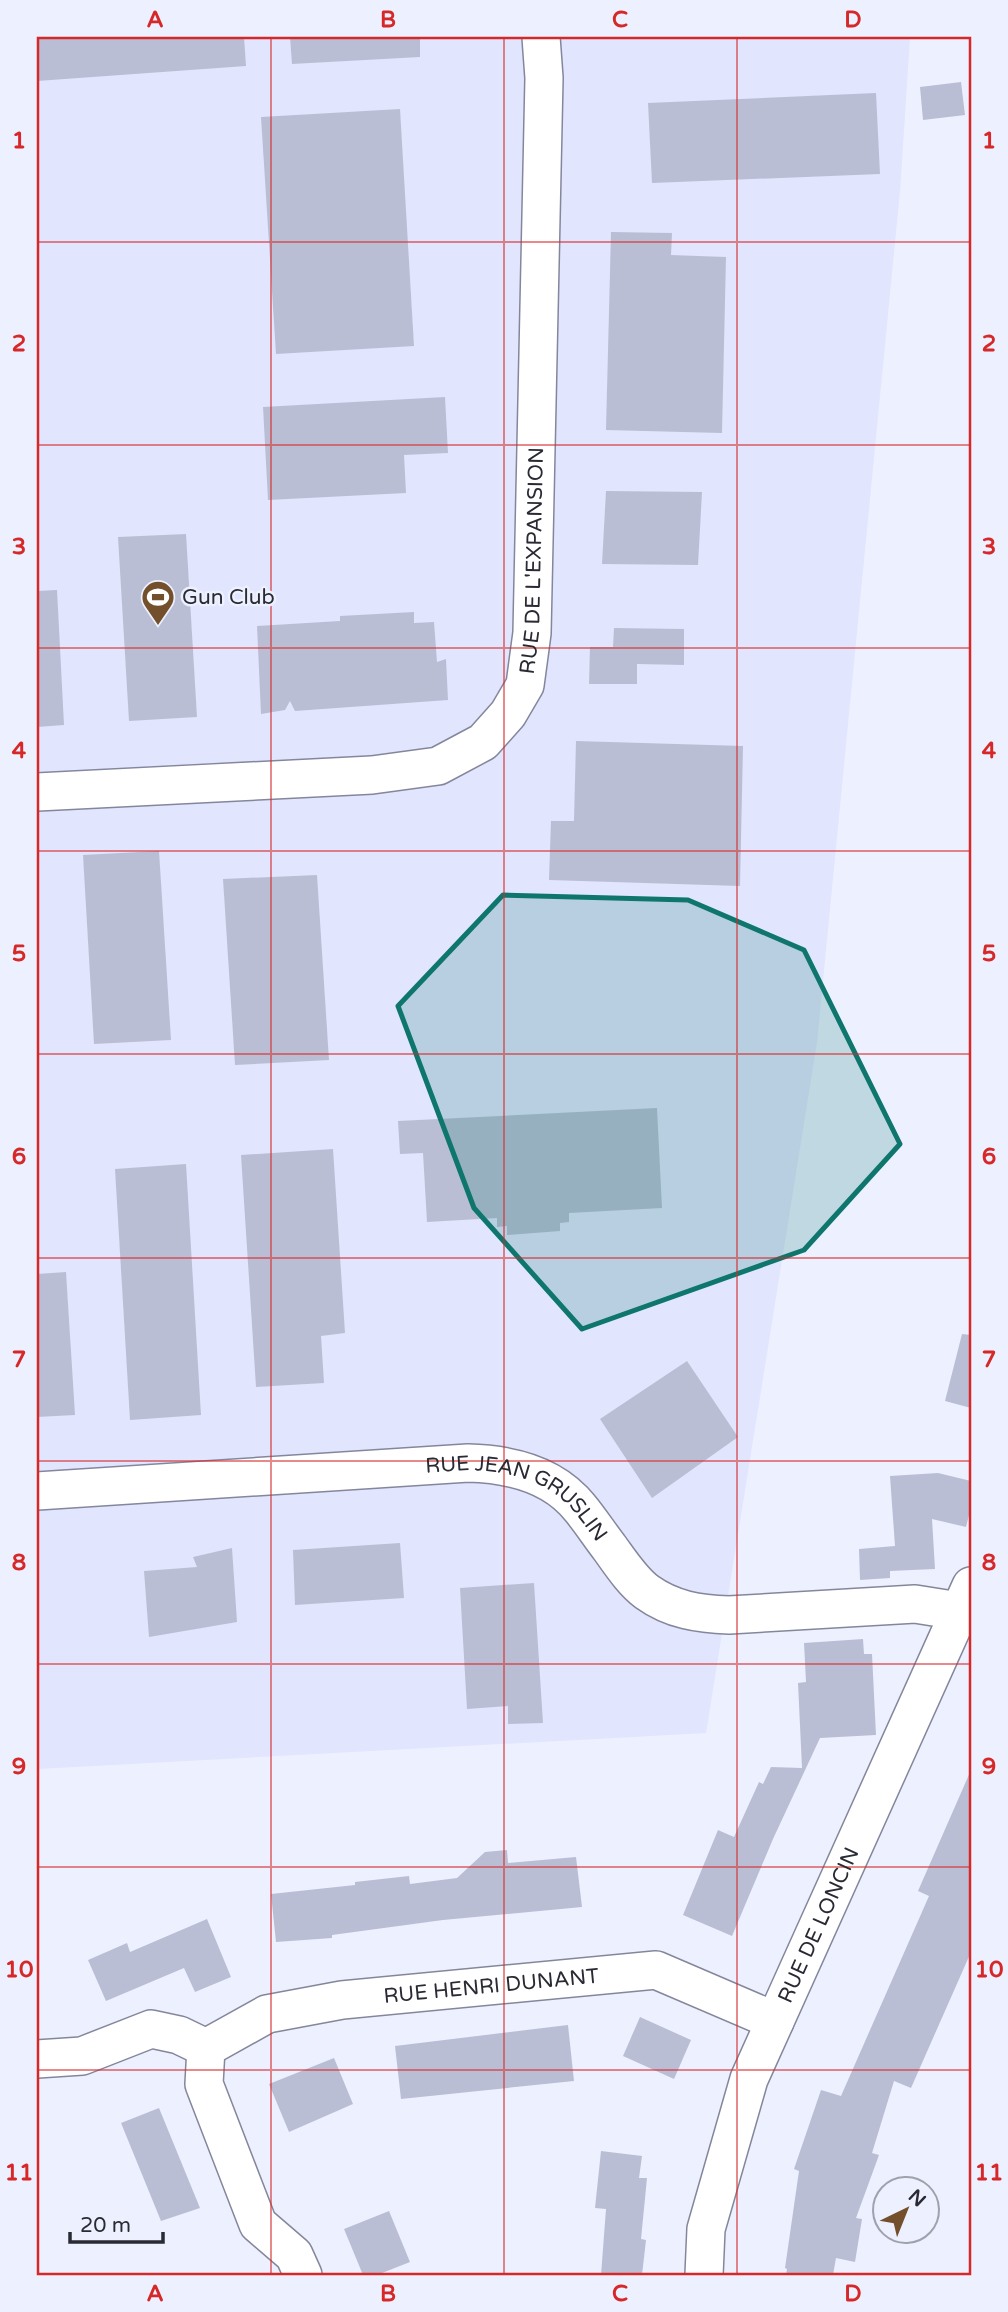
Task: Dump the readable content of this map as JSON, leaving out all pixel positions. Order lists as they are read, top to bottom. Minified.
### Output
{"streets":{"street":["RUE DE L'EXPANSION","RUE JEAN GRUSLIN","RUE DE LONCIN","RUE HENRI DUNANT"]},"crossings":[["RUE JEAN GRUSLIN","RUE DE LONCIN"],["RUE DE LONCIN","RUE HENRI DUNANT"]],"places":{"sports":["Gun Club"]},"scale_bar":"20 m","north":"top right","grid":{"columns":["A","B","C","D"],"rows":["1","2","3","4","5","6","7","8","9","10","11"]}}
